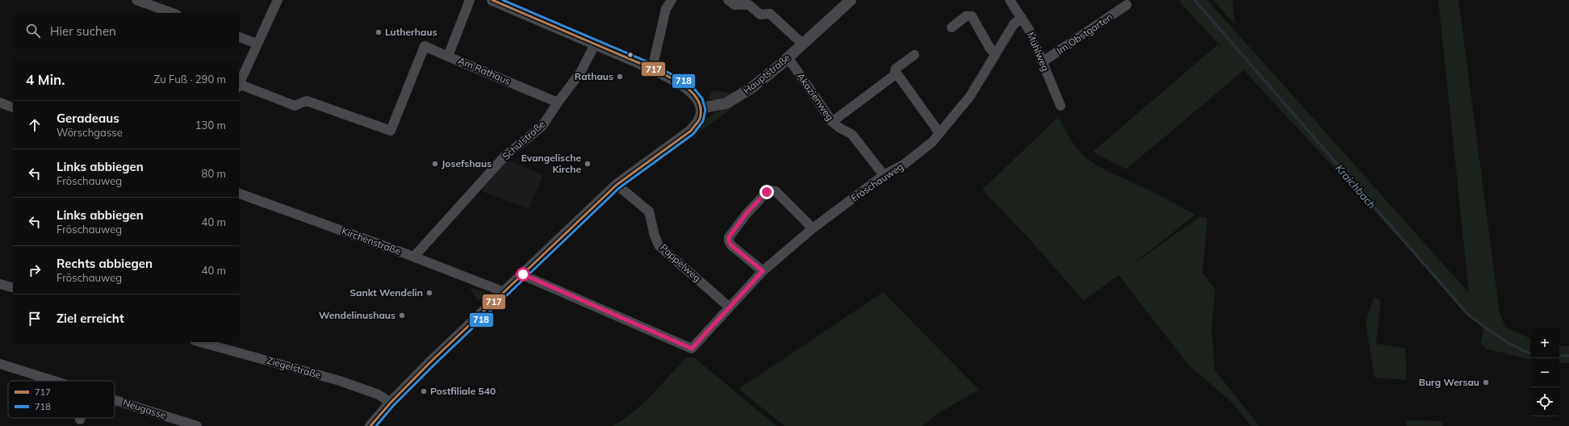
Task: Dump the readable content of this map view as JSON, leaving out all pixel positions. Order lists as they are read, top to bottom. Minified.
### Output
{"streets":{"street":["Im Obstgarten","Mühlweg","Am Rathaus","Hauptstraße","Akazienweg","Schulstraße","Fröschauweg","Kirchenstraße","Pappelweg","Ziegelstraße","Neugasse"]},"crossings":[["Im Obstgarten","Mühlweg"],["Mühlweg","Fröschauweg"],["Am Rathaus","Schulstraße"],["Hauptstraße","Akazienweg"],["Akazienweg","Fröschauweg"],["Schulstraße","Kirchenstraße"],["Fröschauweg","Pappelweg"]],"water":["Kraichbach"],"places":["Lutherhaus","Rathaus","Josefshaus","Evangelische Kirche","Sankt Wendelin","Wendelinushaus","Burg Wersau","Postfiliale 540"],"lines":["transit line 717","transit line 718"],"legend":["717","718"],"page":{"search":"Hier suchen","heading":["4 Min.","Zu Fuß · 290 m"],"list":[["Geradeaus","Wörschgasse","130 m"],["Links abbiegen","Fröschauweg","80 m"],["Links abbiegen","Fröschauweg","40 m"],["Rechts abbiegen","Fröschauweg","40 m"],"Ziel erreicht"],"map_buttons":["+","−"]}}
